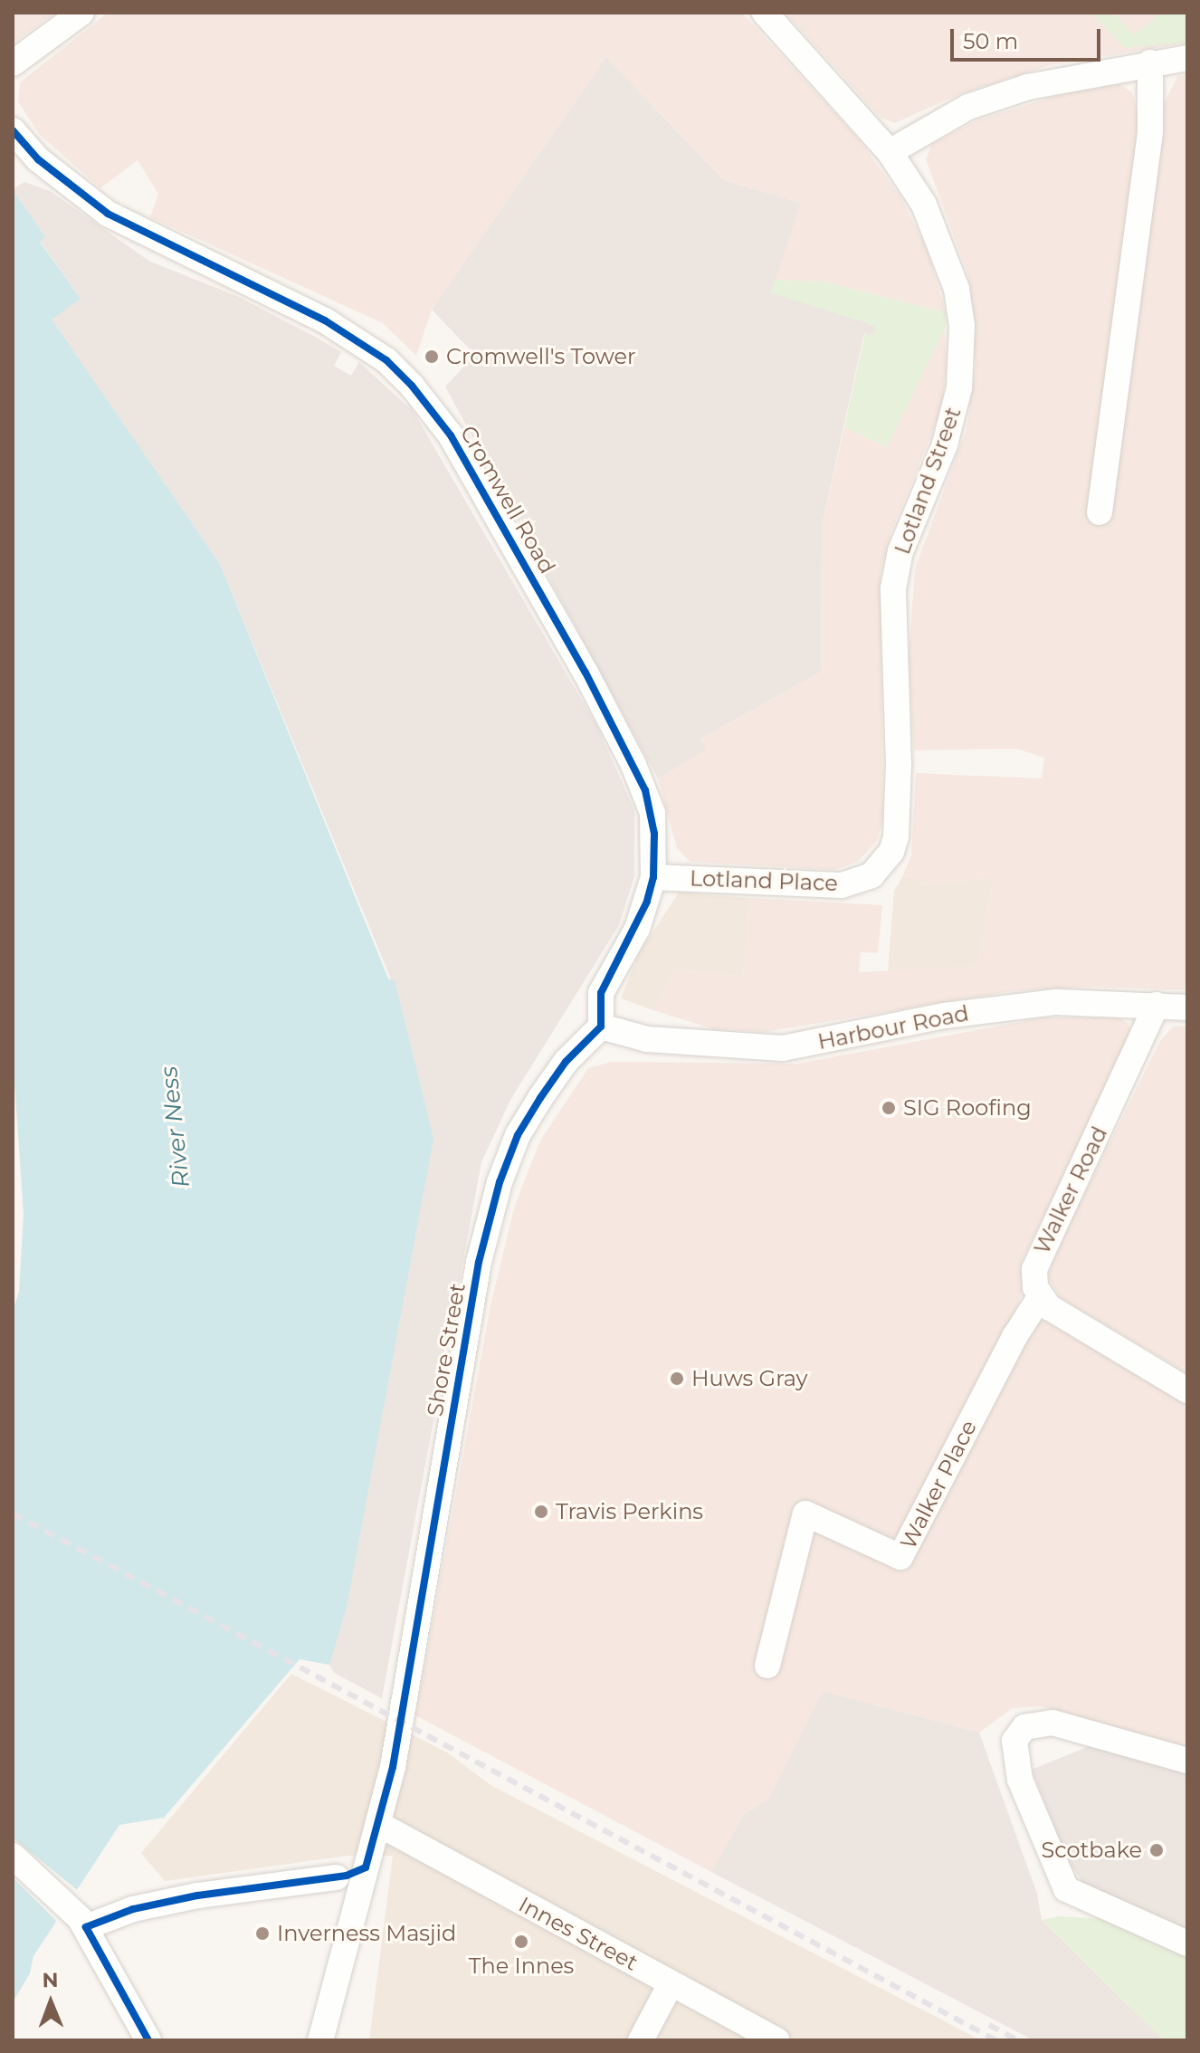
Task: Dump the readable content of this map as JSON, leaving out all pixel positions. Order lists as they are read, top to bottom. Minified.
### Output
{"streets":{"street":["Lotland Street","Cromwell Road","Lotland Place","Harbour Road","Walker Road","Shore Street","Walker Place","Innes Street"]},"crossings":[["Lotland Street","Lotland Place"],["Cromwell Road","Lotland Place"],["Harbour Road","Walker Road"],["Harbour Road","Shore Street"],["Walker Road","Walker Place"],["Shore Street","Innes Street"]],"water":["River Ness"],"places":["Cromwell's Tower","SIG Roofing","Huws Gray","Travis Perkins","Scotbake","Inverness Masjid","The Innes"],"scale_bar":"50 m","north":"top"}
